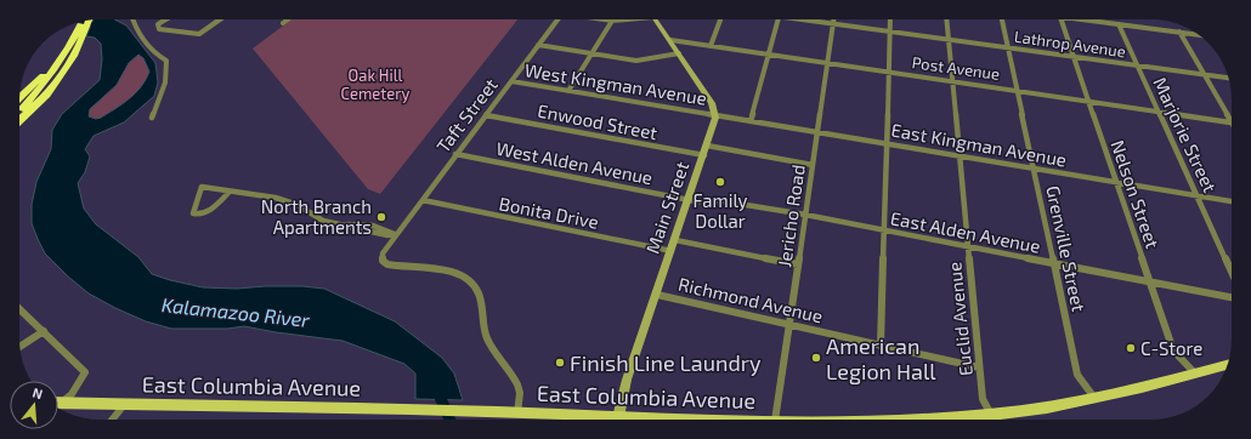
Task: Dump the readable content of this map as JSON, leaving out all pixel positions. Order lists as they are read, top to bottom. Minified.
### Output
{"streets":{"main road":["East Columbia Avenue"],"street":["Lathrop Avenue","Post Avenue","West Kingman Avenue","Taft Street","Enwood Street","Marjorie Street","East Kingman Avenue","West Alden Avenue","Nelson Street","Main Street","Bonita Drive","Jericho Road","East Alden Avenue","Grenville Street","Richmond Avenue","Euclid Avenue"]},"crossings":[["Lathrop Avenue","Marjorie Street"],["Lathrop Avenue","Nelson Street"],["Lathrop Avenue","Jericho Road"],["Lathrop Avenue","Grenville Street"],["Lathrop Avenue","Euclid Avenue"],["Post Avenue","Marjorie Street"],["Post Avenue","Nelson Street"],["Post Avenue","Jericho Road"],["Post Avenue","Grenville Street"],["Post Avenue","Euclid Avenue"],["West Kingman Avenue","Taft Street"],["West Kingman Avenue","East Kingman Avenue"],["West Kingman Avenue","Main Street"],["Taft Street","Enwood Street"],["Taft Street","West Alden Avenue"],["Taft Street","Bonita Drive"],["Taft Street","East Columbia Avenue"],["Enwood Street","Main Street"],["Marjorie Street","East Kingman Avenue"],["East Kingman Avenue","Nelson Street"],["East Kingman Avenue","Main Street"],["East Kingman Avenue","Jericho Road"],["East Kingman Avenue","Grenville Street"],["East Kingman Avenue","Euclid Avenue"],["West Alden Avenue","Main Street"],["West Alden Avenue","East Alden Avenue"],["Nelson Street","East Alden Avenue"],["Nelson Street","East Columbia Avenue"],["Main Street","Bonita Drive"],["Main Street","East Alden Avenue"],["Main Street","Richmond Avenue"],["Jericho Road","East Alden Avenue"],["Jericho Road","Richmond Avenue"],["East Alden Avenue","Grenville Street"],["East Alden Avenue","Euclid Avenue"],["Grenville Street","East Columbia Avenue"],["Richmond Avenue","Euclid Avenue"],["Euclid Avenue","East Columbia Avenue"]],"water":["Kalamazoo River"],"parks":["Oak Hill Cemetery"],"places":["Family Dollar","North Branch Apartments","C-Store","American Legion Hall","Finish Line Laundry"],"north":"top"}
